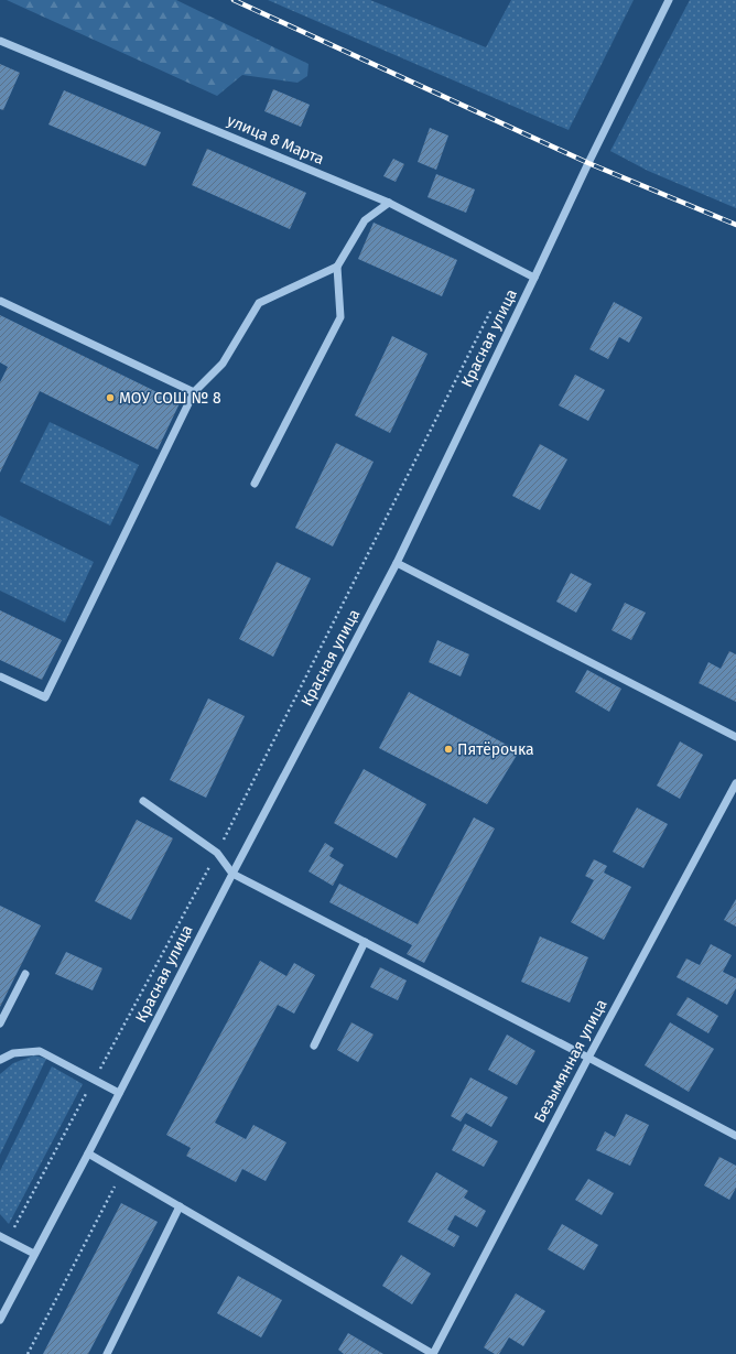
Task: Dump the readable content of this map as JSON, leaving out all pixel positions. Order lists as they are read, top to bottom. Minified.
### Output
{"streets":{"street":["улица 8 Марта","Красная улица","Безымянная улица"]},"crossings":[["улица 8 Марта","Красная улица"]],"places":["МОУ СОШ № 8","Пятёрочка"]}
